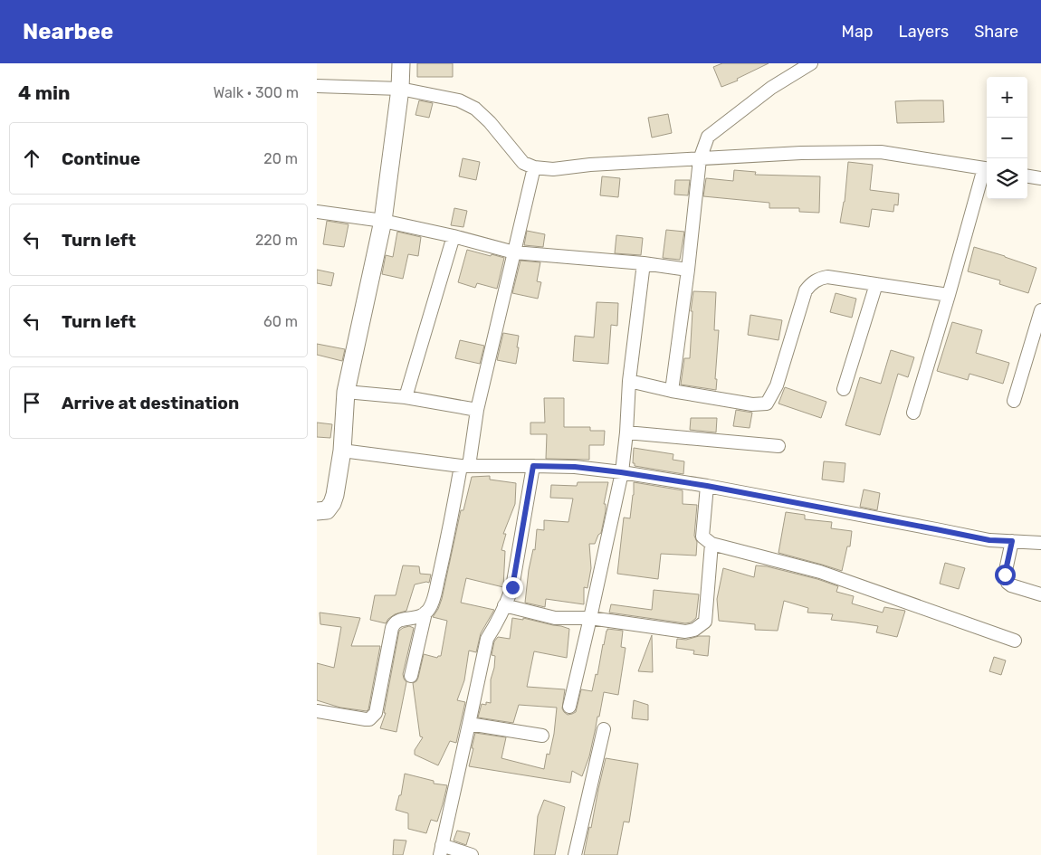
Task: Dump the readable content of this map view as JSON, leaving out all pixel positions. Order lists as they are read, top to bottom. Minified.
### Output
{"page":{"header":"Nearbee","nav":["Map","Layers","Share"],"heading":["4 min","Walk · 300 m"],"map_buttons":["+","−"],"list":[["Continue","20 m"],["Turn left","220 m"],["Turn left","60 m"],"Arrive at destination"]}}
